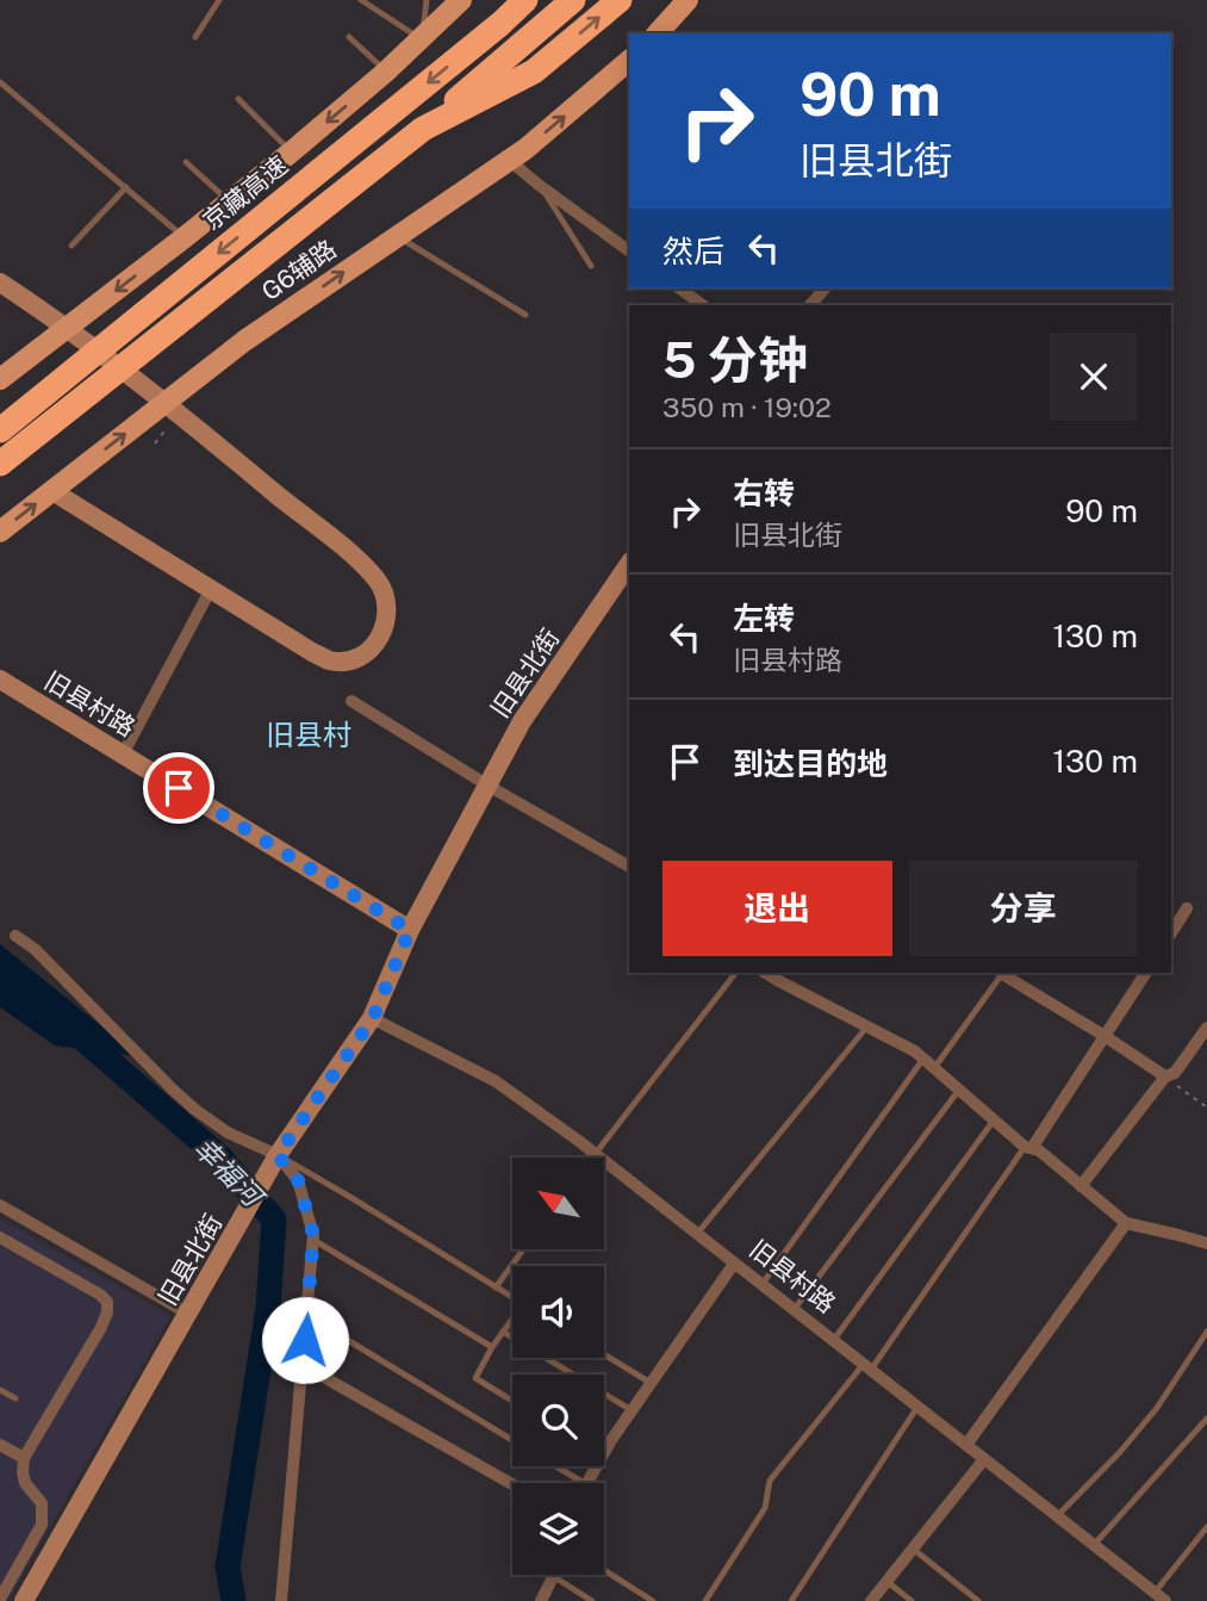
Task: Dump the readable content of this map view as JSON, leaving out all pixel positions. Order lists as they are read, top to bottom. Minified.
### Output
{"streets":{"highway":["京藏高速"],"main road":["G6辅路"],"street":["旧县北街","旧县村路"]},"crossings":[["旧县北街","旧县村路"]],"districts":["旧县村"],"water":["幸福河"],"north":"top left","page":{"turn":["90 m","旧县北街"],"then":"然后","heading":["5 分钟","350 m · 19:02"],"list":[{"name":"右转","note":"旧县北街","value":"90 m"},{"name":"左转","note":"旧县村路","value":"130 m"},{"name":"到达目的地","value":"130 m"}],"buttons":["退出","分享"]}}
